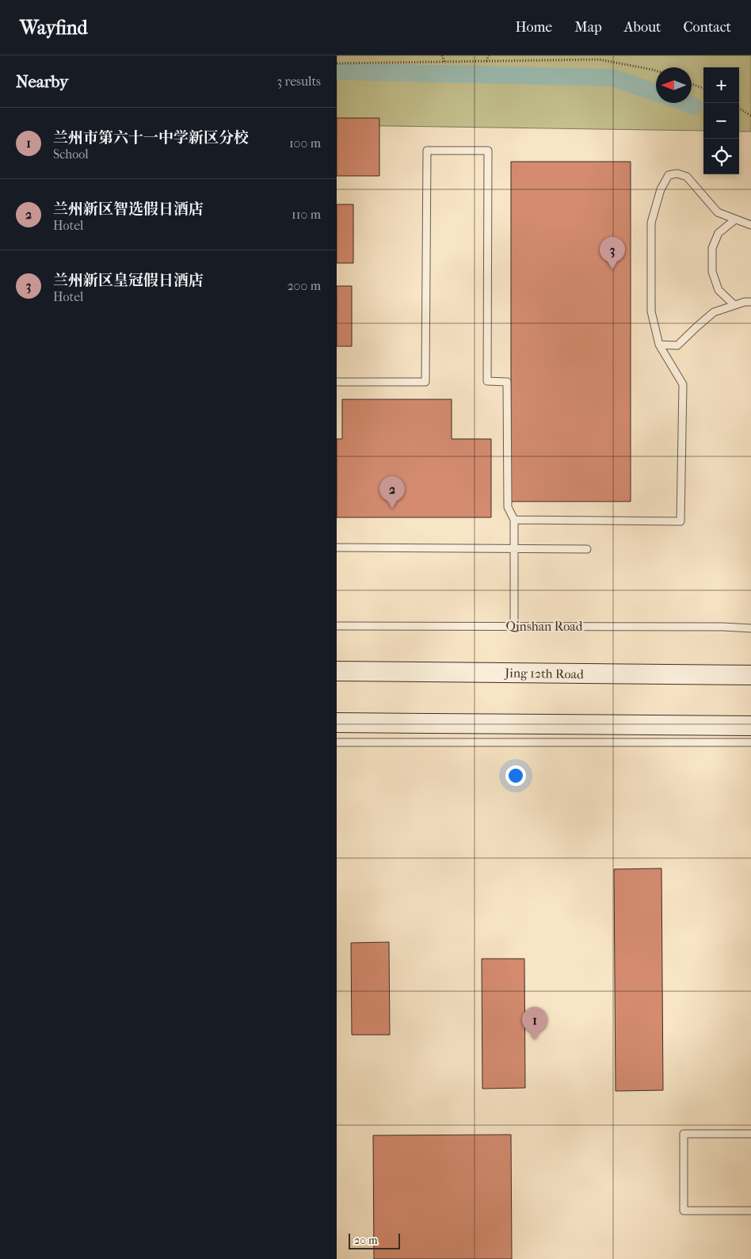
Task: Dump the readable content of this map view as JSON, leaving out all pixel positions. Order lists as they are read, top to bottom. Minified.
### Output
{"streets":{"street":["Jing 12th Road"],"lane":["Qinshan Road"]},"scale_bar":"20 m","north":"left","page":{"header":"Wayfind","nav":["Home","Map","About","Contact"],"heading":["Nearby","3 results"],"map_buttons":["+","−"],"list":[{"mark":"1","name":"兰州市第六十一中学新区分校","note":"School","value":"100 m"},{"mark":"2","name":"兰州新区智选假日酒店","note":"Hotel","value":"110 m"},{"mark":"3","name":"兰州新区皇冠假日酒店","note":"Hotel","value":"200 m"}],"pins":["3","2","1"],"scale":"20 m"}}
